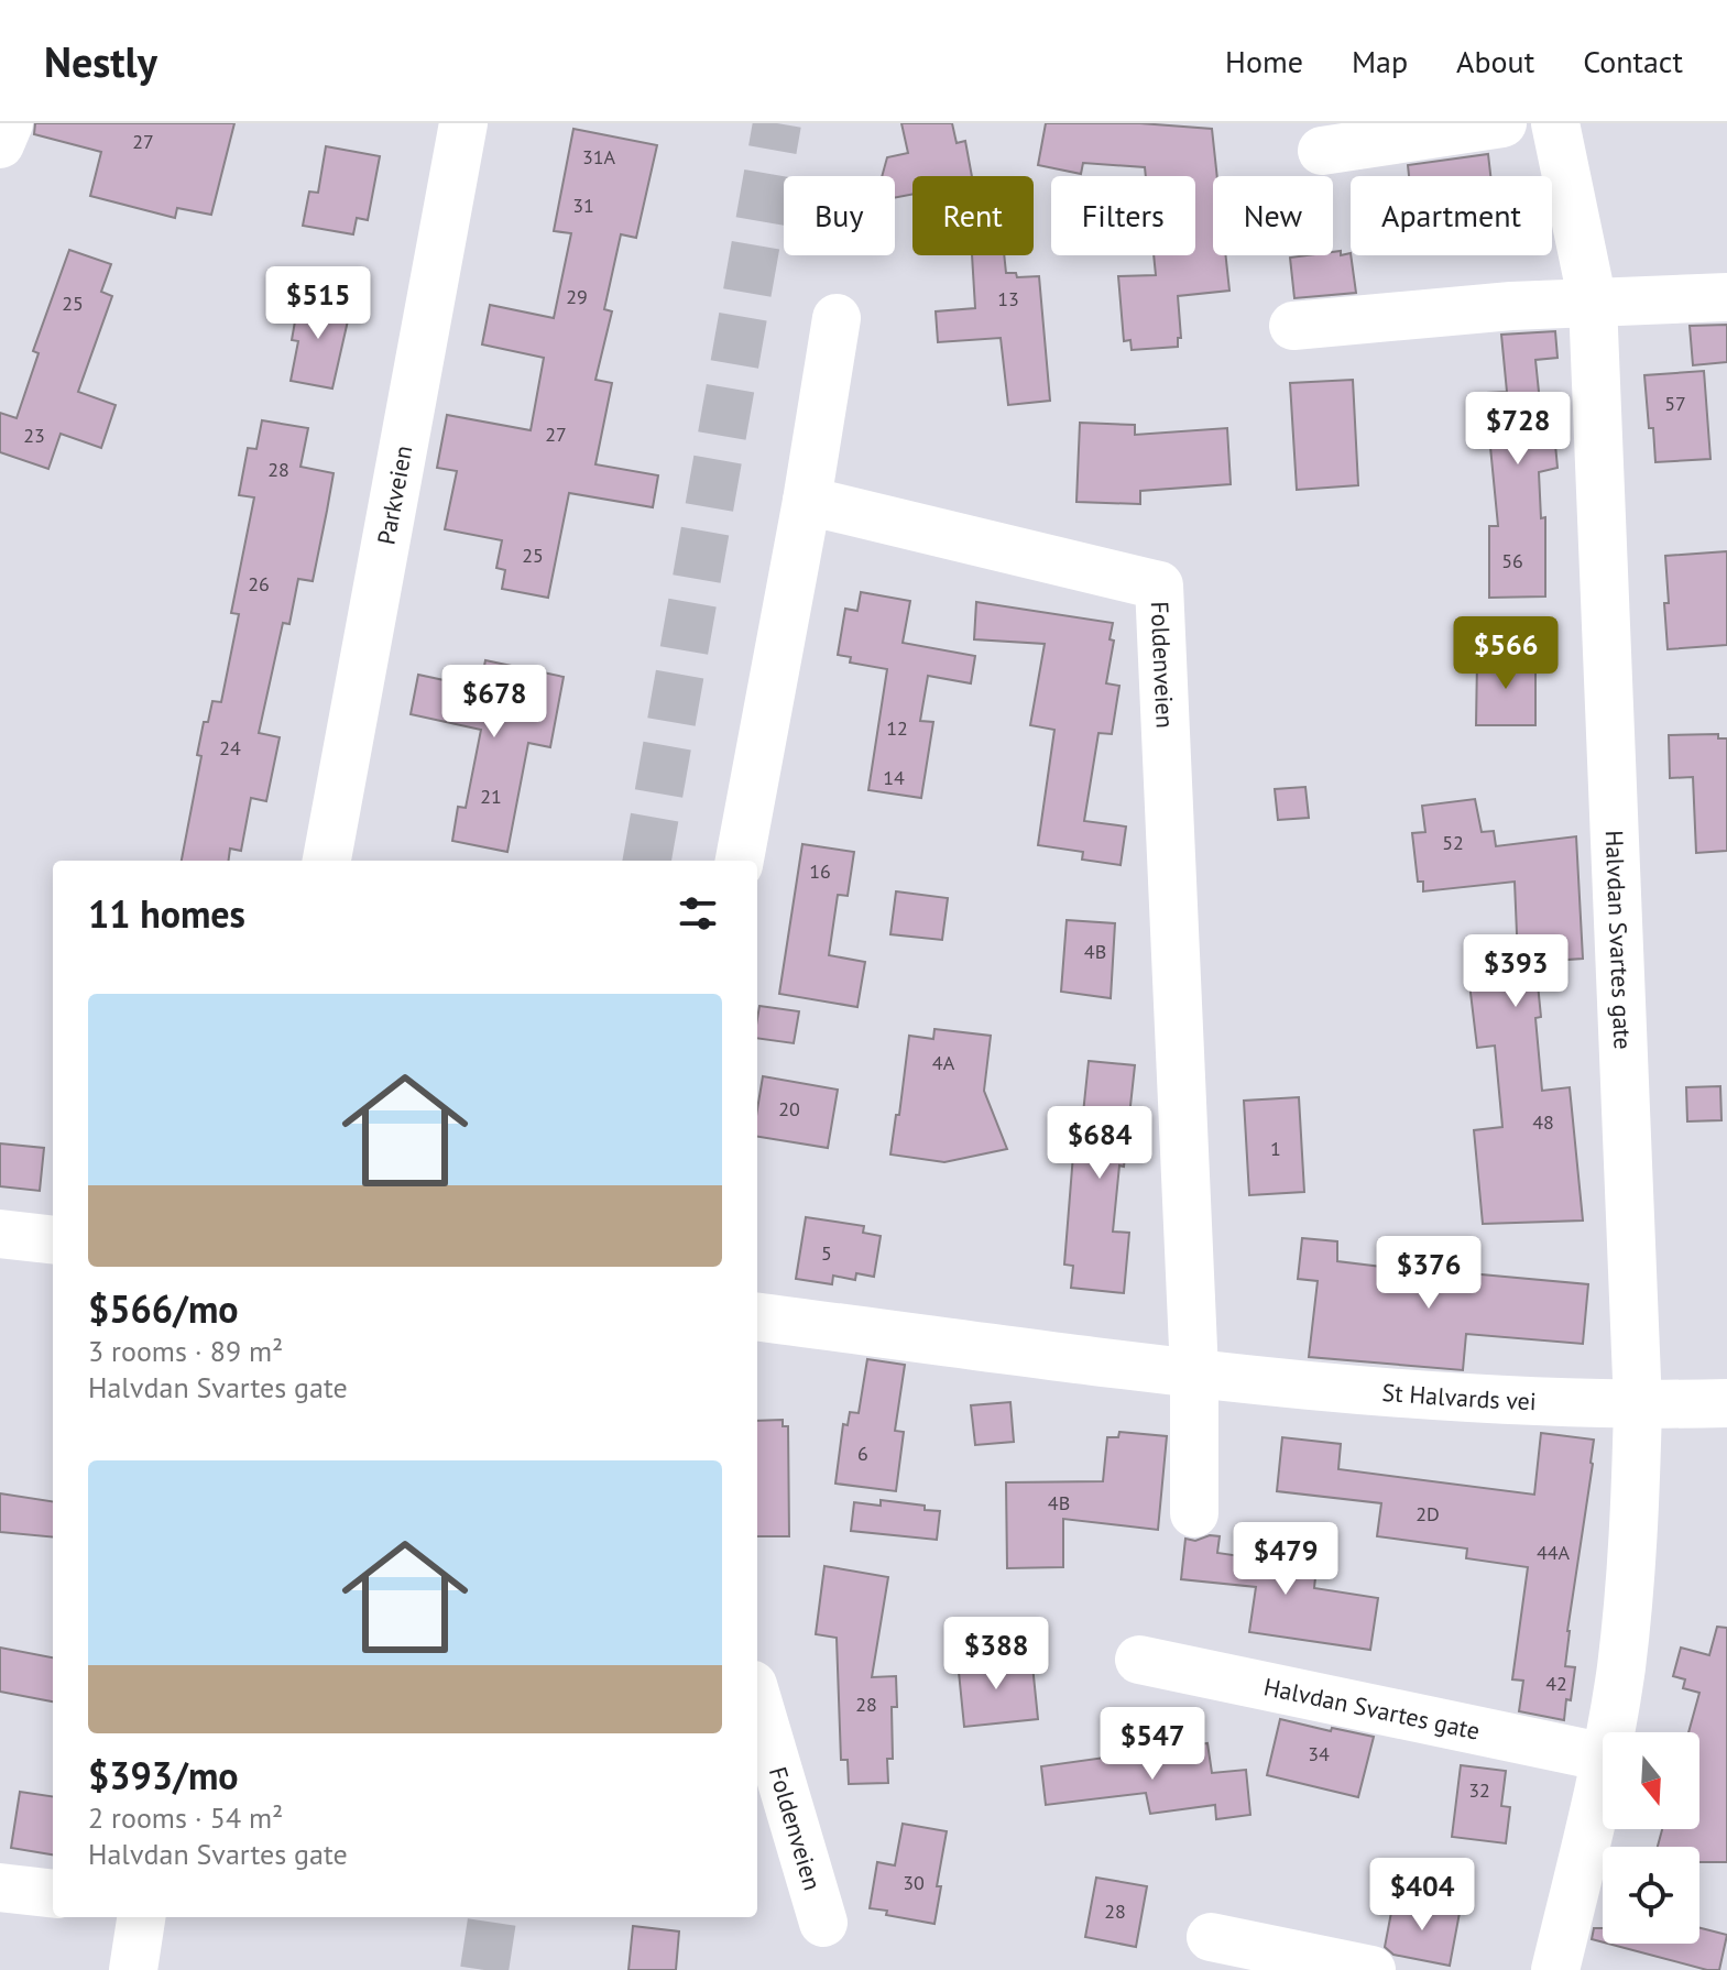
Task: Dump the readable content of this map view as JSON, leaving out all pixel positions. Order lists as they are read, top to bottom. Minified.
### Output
{"streets":{"street":["Parkveien","Foldenveien","Halvdan Svartes gate","St Halvards vei"]},"crossings":[["Foldenveien","St Halvards vei"],["Halvdan Svartes gate","St Halvards vei"]],"house_numbers":["27","31A","31","29","13","25","57","27","23","28","25","56","26","12","24","14","21","52","16","4B","4A","20","48","1","5","6","4B","2D","44A","42","28","34","32","30","28"],"north":"bottom","page":{"header":"Nestly","nav":["Home","Map","About","Contact"],"chip":["Buy","Rent","Filters","New","Apartment"],"price":["$515","$728","$566","$678","$393","$684","$376","$479","$388","$547","$404"],"heading":"11 homes","list":[{"name":"$566/mo","note":"3 rooms · 89 m² · Halvdan Svartes gate"},{"name":"$393/mo","note":"2 rooms · 54 m² · Halvdan Svartes gate"}]}}
